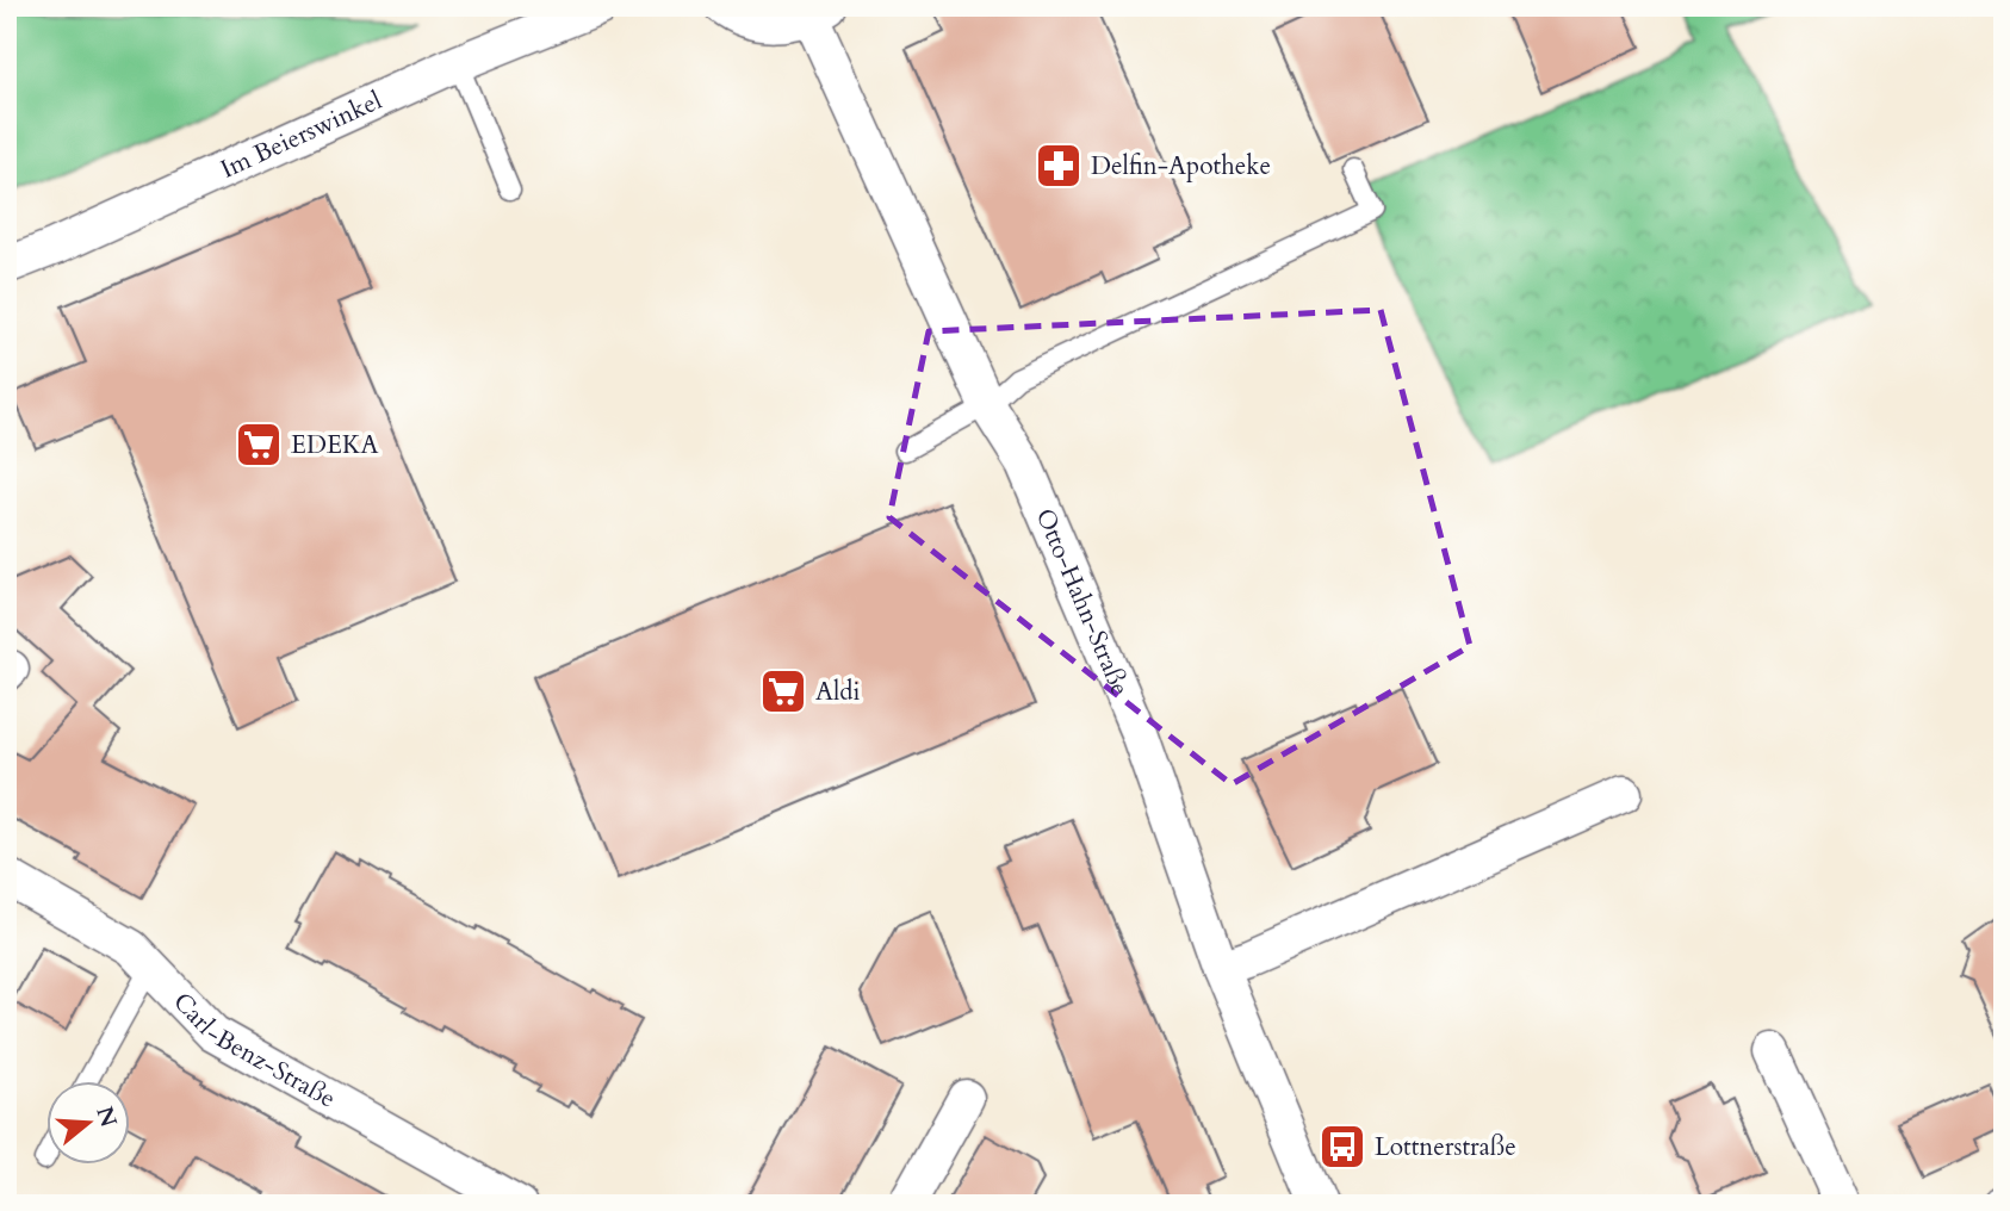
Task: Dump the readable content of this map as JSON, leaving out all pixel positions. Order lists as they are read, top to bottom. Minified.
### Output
{"streets":{"street":["Im Beierswinkel","Otto-Hahn-Straße","Carl-Benz-Straße"]},"places":{"pharmacy":["Delfin-Apotheke"],"supermarket":["EDEKA","Aldi"],"bus stop":["Lottnerstraße"]},"north":"right"}
